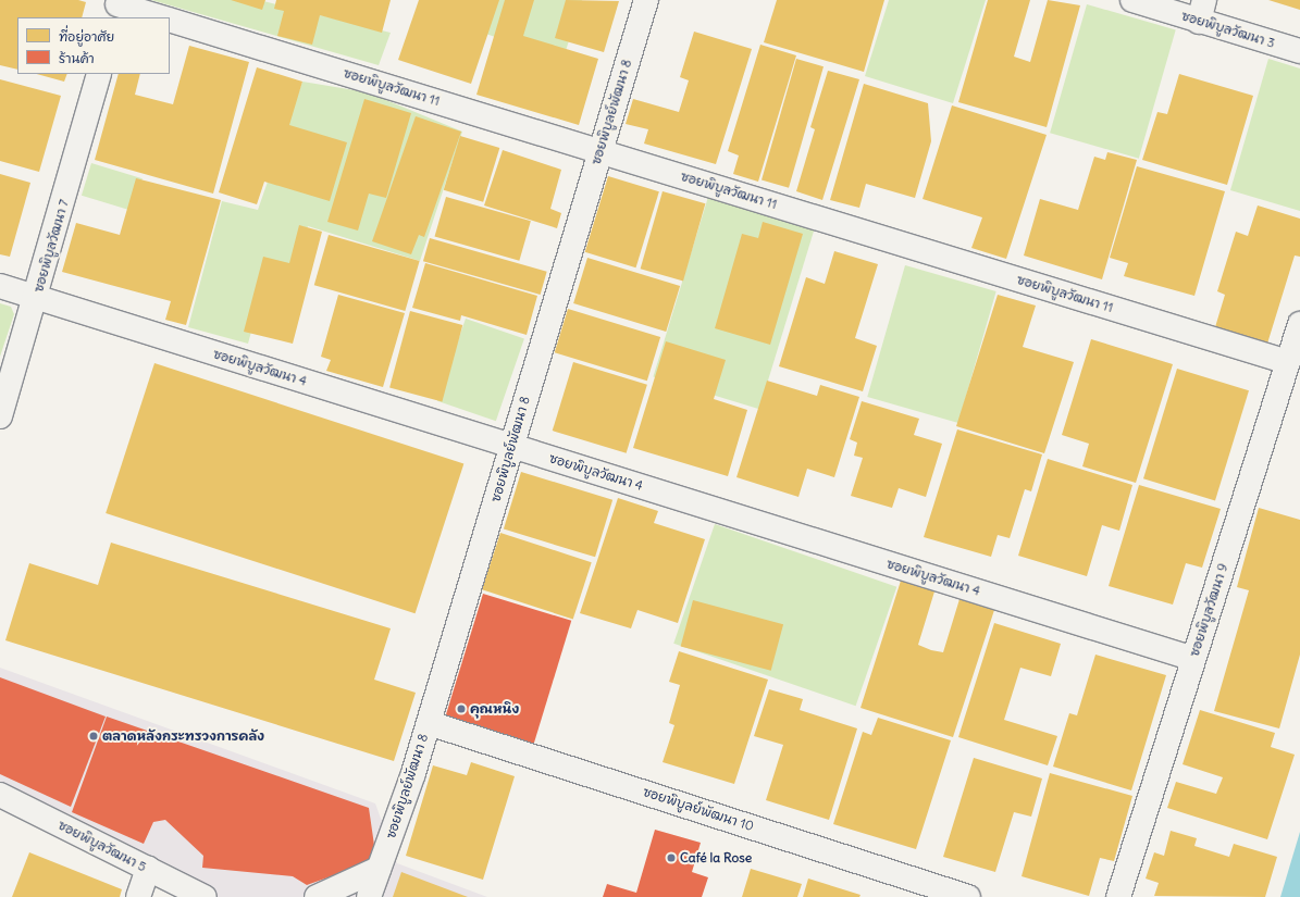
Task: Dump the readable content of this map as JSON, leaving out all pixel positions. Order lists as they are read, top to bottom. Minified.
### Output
{"streets":{"street":["ซอยพิบูลวัฒนา 3","ซอยพิบูลวัฒนา 11","ซอยพิบูลย์พัฒนา 8","ซอยพิบูลวัฒนา 7","ซอยพิบูลวัฒนา 4","ซอยพิบูลวัฒนา 9","ซอยพิบูลย์พัฒนา 10","ซอยพิบูลวัฒนา 5"]},"crossings":[["ซอยพิบูลวัฒนา 11","ซอยพิบูลย์พัฒนา 8"],["ซอยพิบูลวัฒนา 11","ซอยพิบูลวัฒนา 9"],["ซอยพิบูลย์พัฒนา 8","ซอยพิบูลวัฒนา 4"],["ซอยพิบูลย์พัฒนา 8","ซอยพิบูลย์พัฒนา 10"],["ซอยพิบูลวัฒนา 7","ซอยพิบูลวัฒนา 4"],["ซอยพิบูลวัฒนา 4","ซอยพิบูลวัฒนา 9"]],"places":["คุณหนิง","ตลาดหลังกระทรวงการคลัง","Café la Rose"],"legend":["ที่อยู่อาศัย","ร้านค้า"]}
